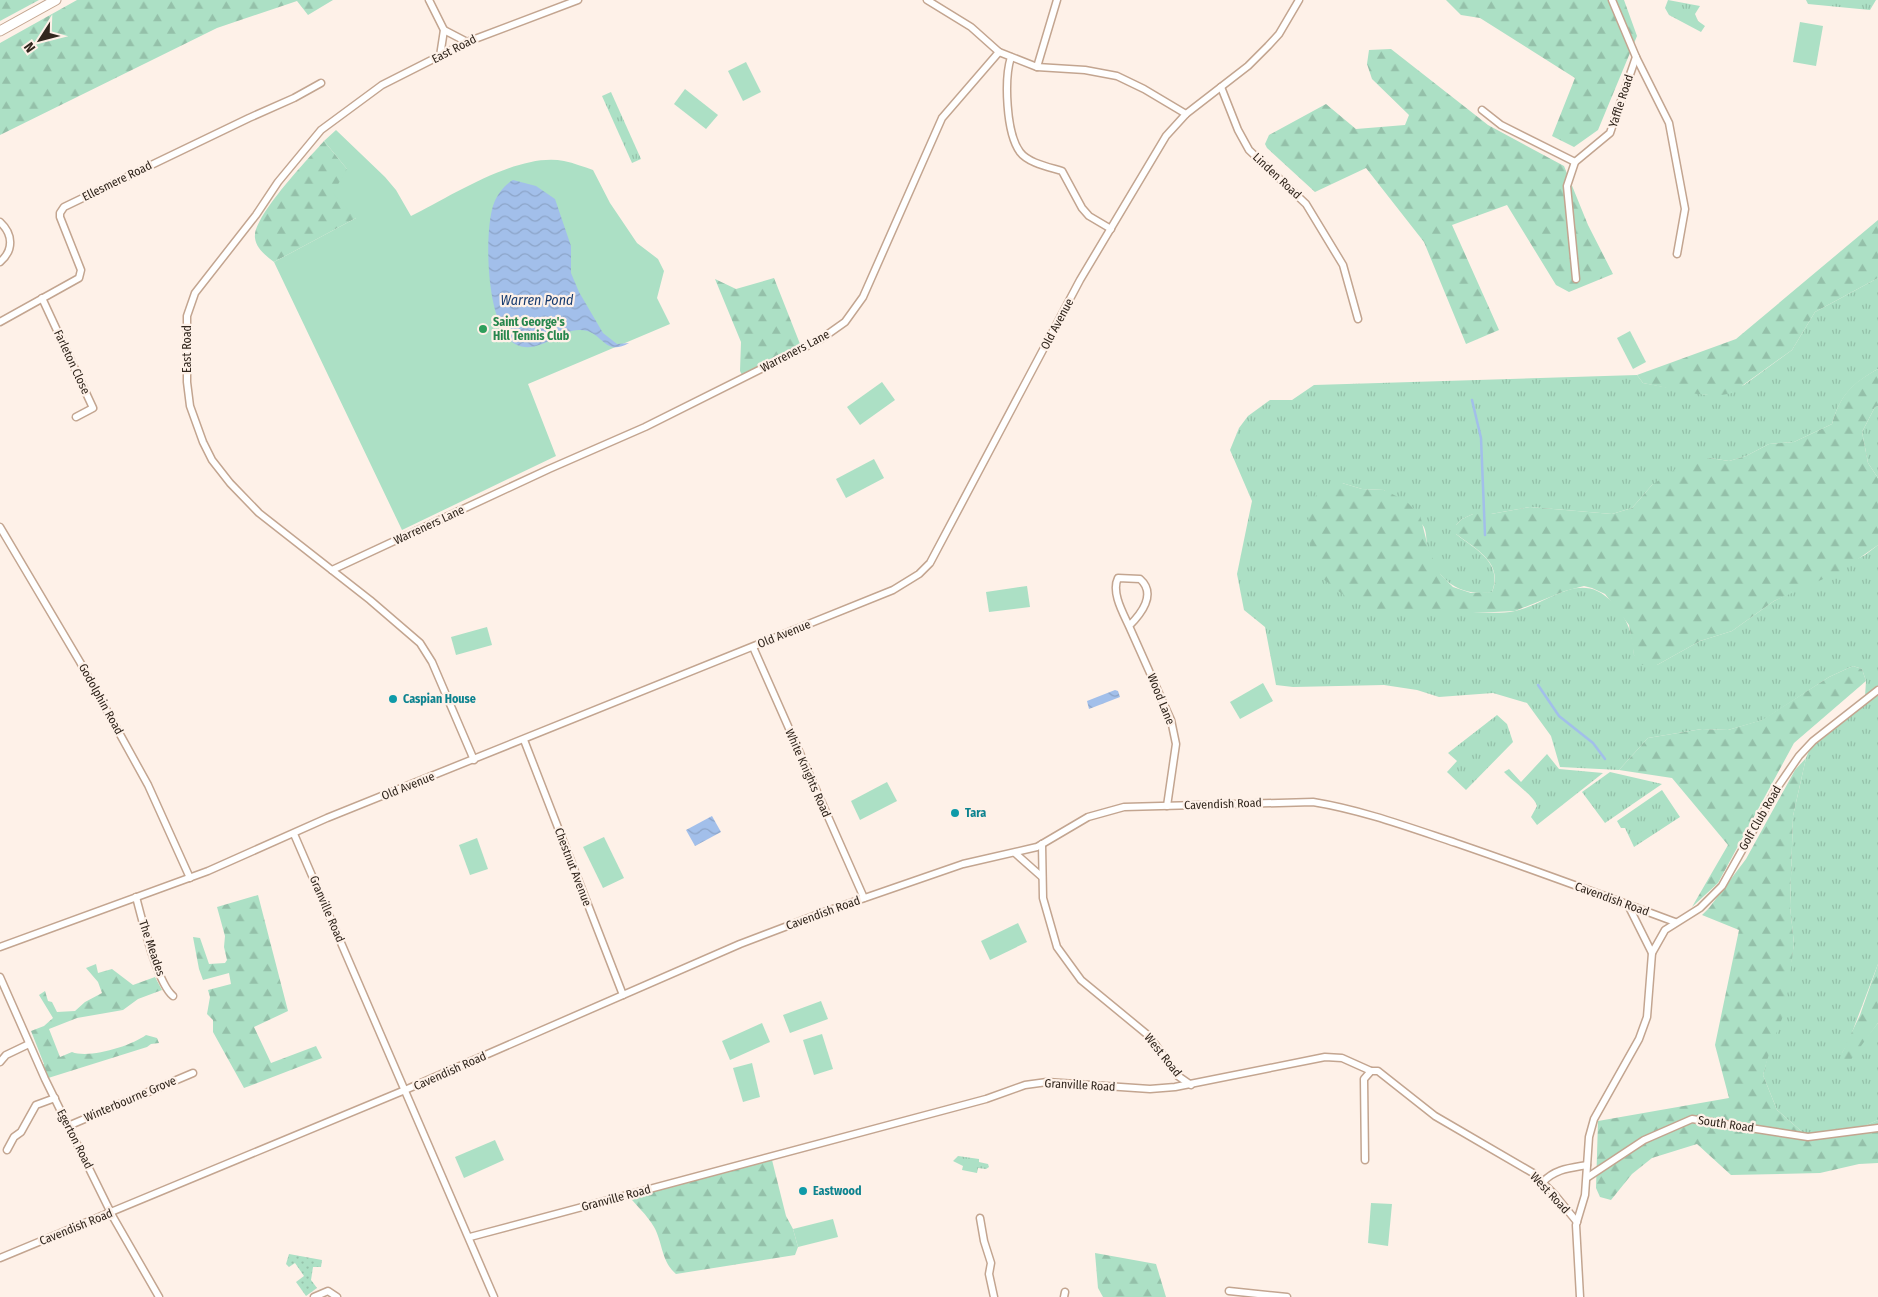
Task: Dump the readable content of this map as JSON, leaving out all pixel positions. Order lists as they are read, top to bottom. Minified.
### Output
{"streets":{"street":["East Road","Yaffle Road","Linden Road","Ellesmere Road","Old Avenue","Warreners Lane","Farleton Close","Godolphin Road","Wood Lane","White Knights Road","Cavendish Road","Golf Club Road","Chestnut Avenue","Granville Road","The Meades","West Road","Winterbourne Grove","South Road","Egerton Road"]},"crossings":[["East Road","Old Avenue"],["East Road","Warreners Lane"],["Linden Road","Old Avenue"],["Ellesmere Road","Farleton Close"],["Old Avenue","Godolphin Road"],["Old Avenue","White Knights Road"],["Old Avenue","Chestnut Avenue"],["Old Avenue","Granville Road"],["Old Avenue","The Meades"],["Wood Lane","Cavendish Road"],["White Knights Road","Cavendish Road"],["Cavendish Road","Golf Club Road"],["Cavendish Road","Chestnut Avenue"],["Cavendish Road","Granville Road"],["Cavendish Road","West Road"],["Cavendish Road","Egerton Road"],["Granville Road","West Road"],["Winterbourne Grove","Egerton Road"]],"water":["Warren Pond"],"places":["Saint George's Hill Tennis Club","Caspian House","Tara","Eastwood"],"north":"bottom left"}
